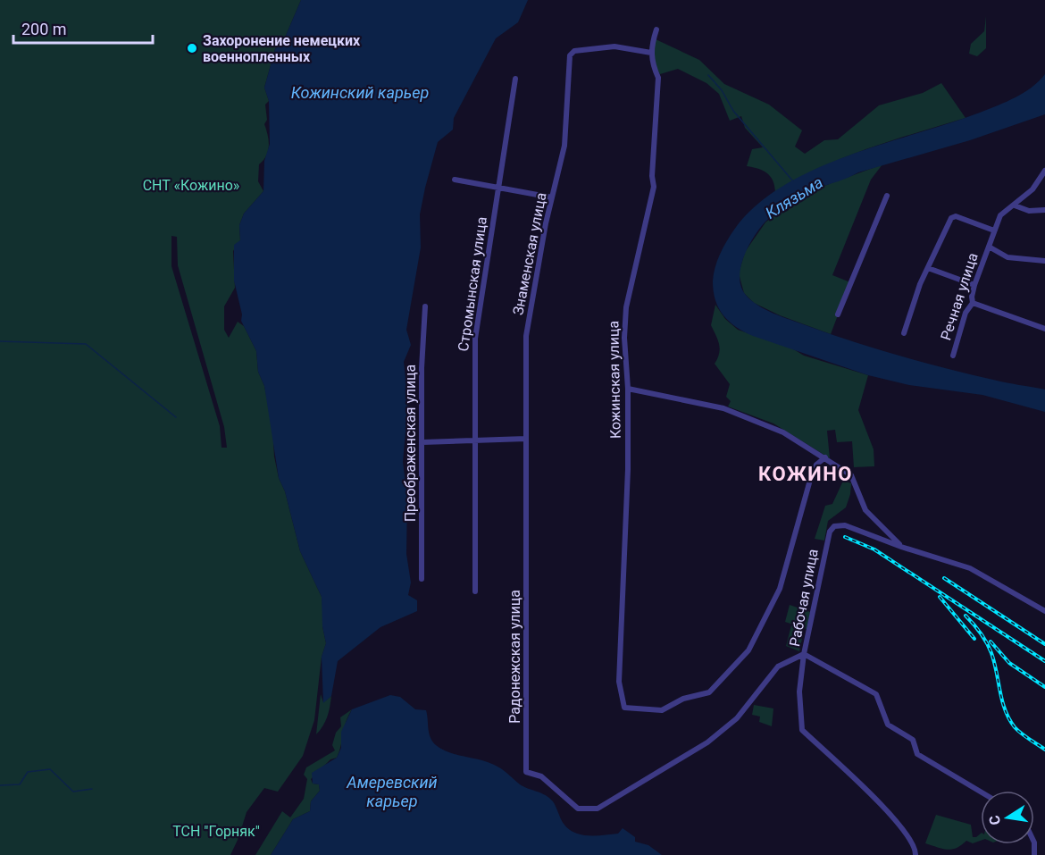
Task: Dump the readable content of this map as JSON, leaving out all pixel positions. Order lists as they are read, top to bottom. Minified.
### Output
{"streets":{"street":["Знаменская улица","Стромынская улица","Речная улица","Кожинская улица","Преображенская улица","Рабочая улица","Радонежская улица"]},"crossings":[["Знаменская улица","Кожинская улица"],["Знаменская улица","Радонежская улица"],["Рабочая улица","Радонежская улица"]],"districts":["КОЖИНО"],"water":["Кожинский карьер","Клязьма","Амеревский карьер"],"parks":["СНТ «Кожино»","ТСН \"Горняк\""],"places":["Захоронение немецких военнопленных"],"scale_bar":"200 m","north":"left"}
